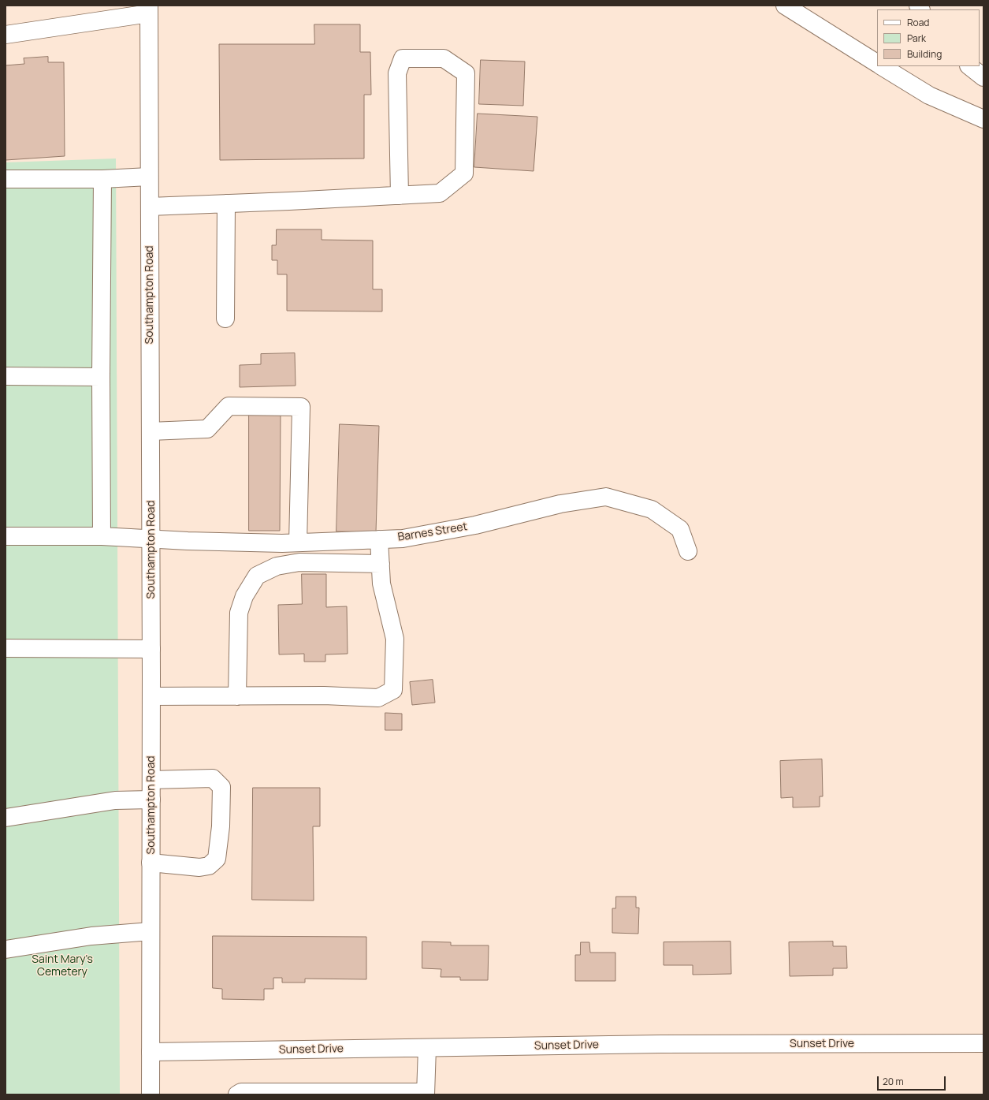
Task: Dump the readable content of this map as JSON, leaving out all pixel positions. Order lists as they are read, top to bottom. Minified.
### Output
{"streets":{"main road":["Southampton Road","Barnes Street","Sunset Drive"]},"crossings":[["Southampton Road","Barnes Street"],["Southampton Road","Sunset Drive"]],"parks":["Saint Mary's Cemetery"],"legend":["Road","Park","Building"],"scale_bar":"20 m"}
